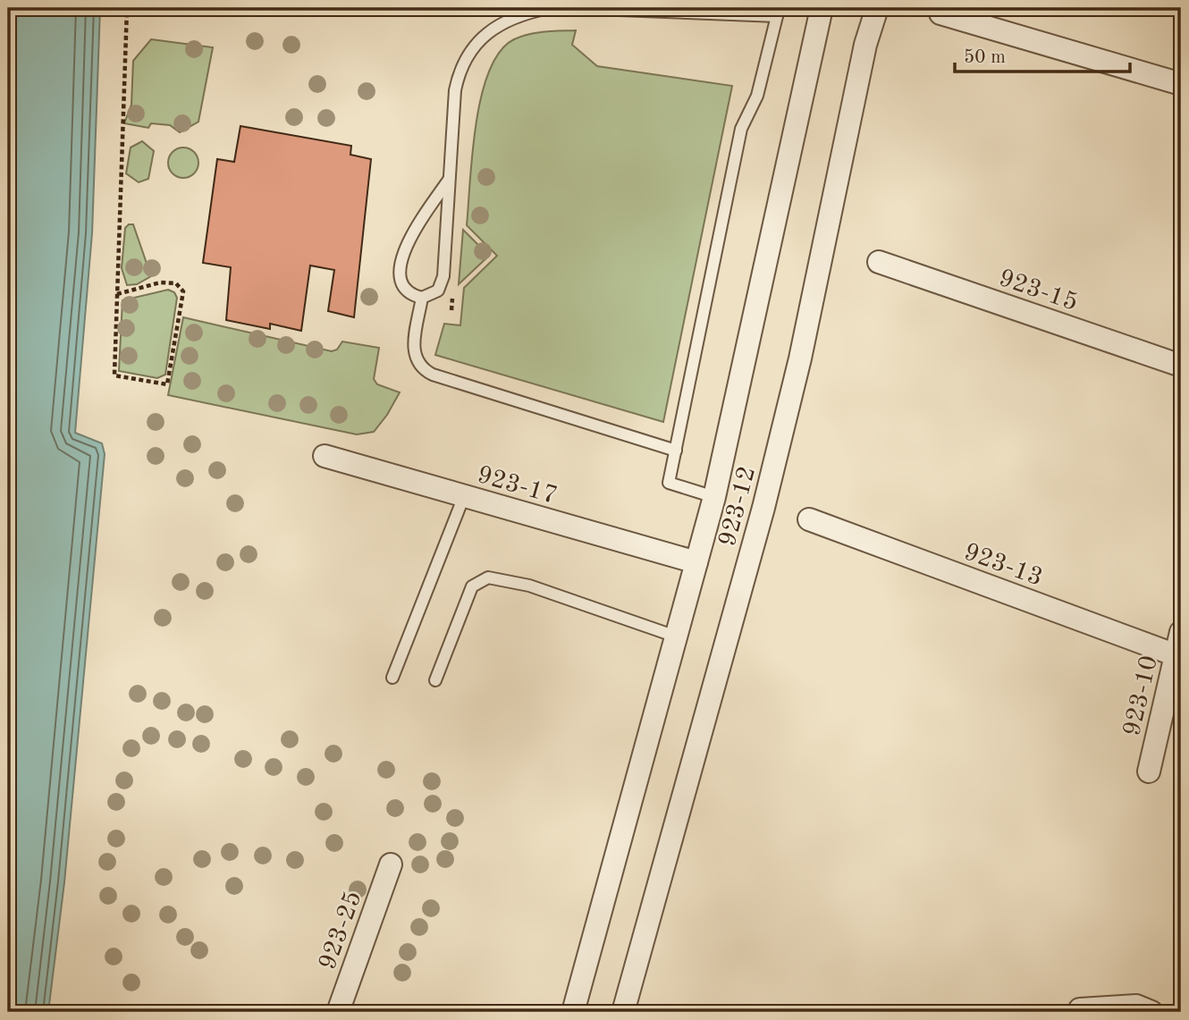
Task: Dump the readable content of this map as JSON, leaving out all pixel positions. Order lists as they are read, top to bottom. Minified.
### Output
{"streets":{"street":["923-15","923-17","923-12","923-13","923-10","923-25"]},"crossings":[["923-17","923-12"],["923-13","923-10"]],"scale_bar":"50 m"}
